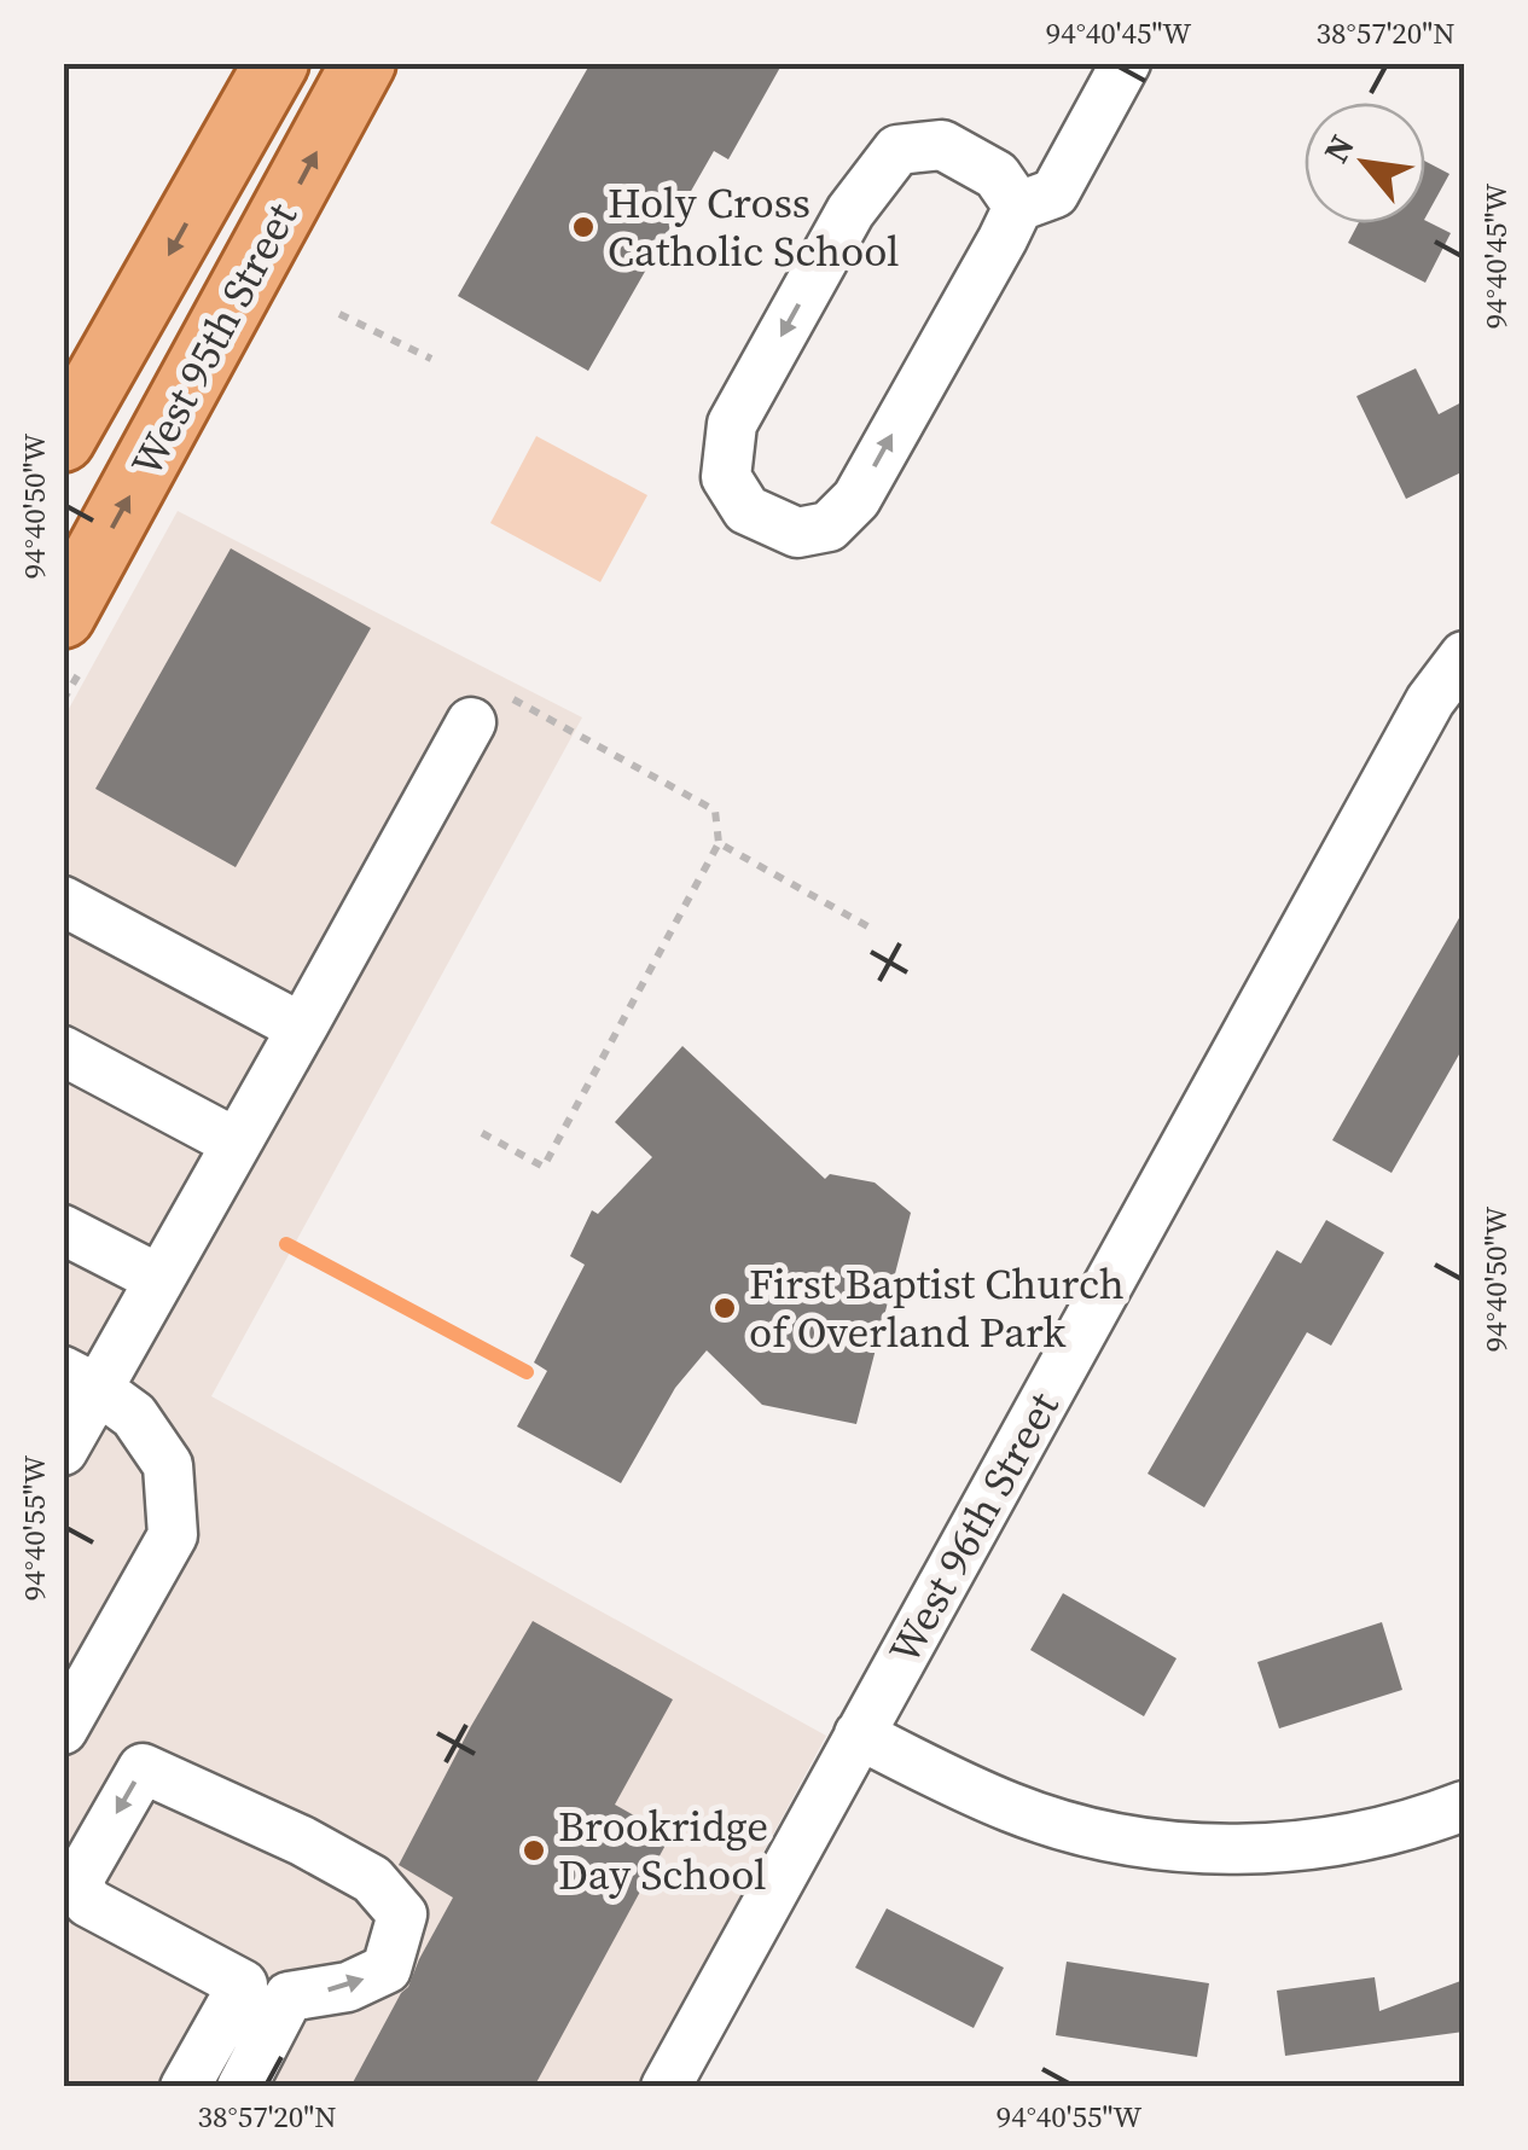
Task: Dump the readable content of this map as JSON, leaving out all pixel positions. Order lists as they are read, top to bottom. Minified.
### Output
{"streets":{"main road":["West 95th Street"],"street":["West 96th Street"]},"places":["Holy Cross Catholic School","First Baptist Church of Overland Park","Brookridge Day School"],"north":"top left","coordinates":["94°40'45\"W","38°57'20\"N","94°40'50\"W","94°40'55\"W"]}
